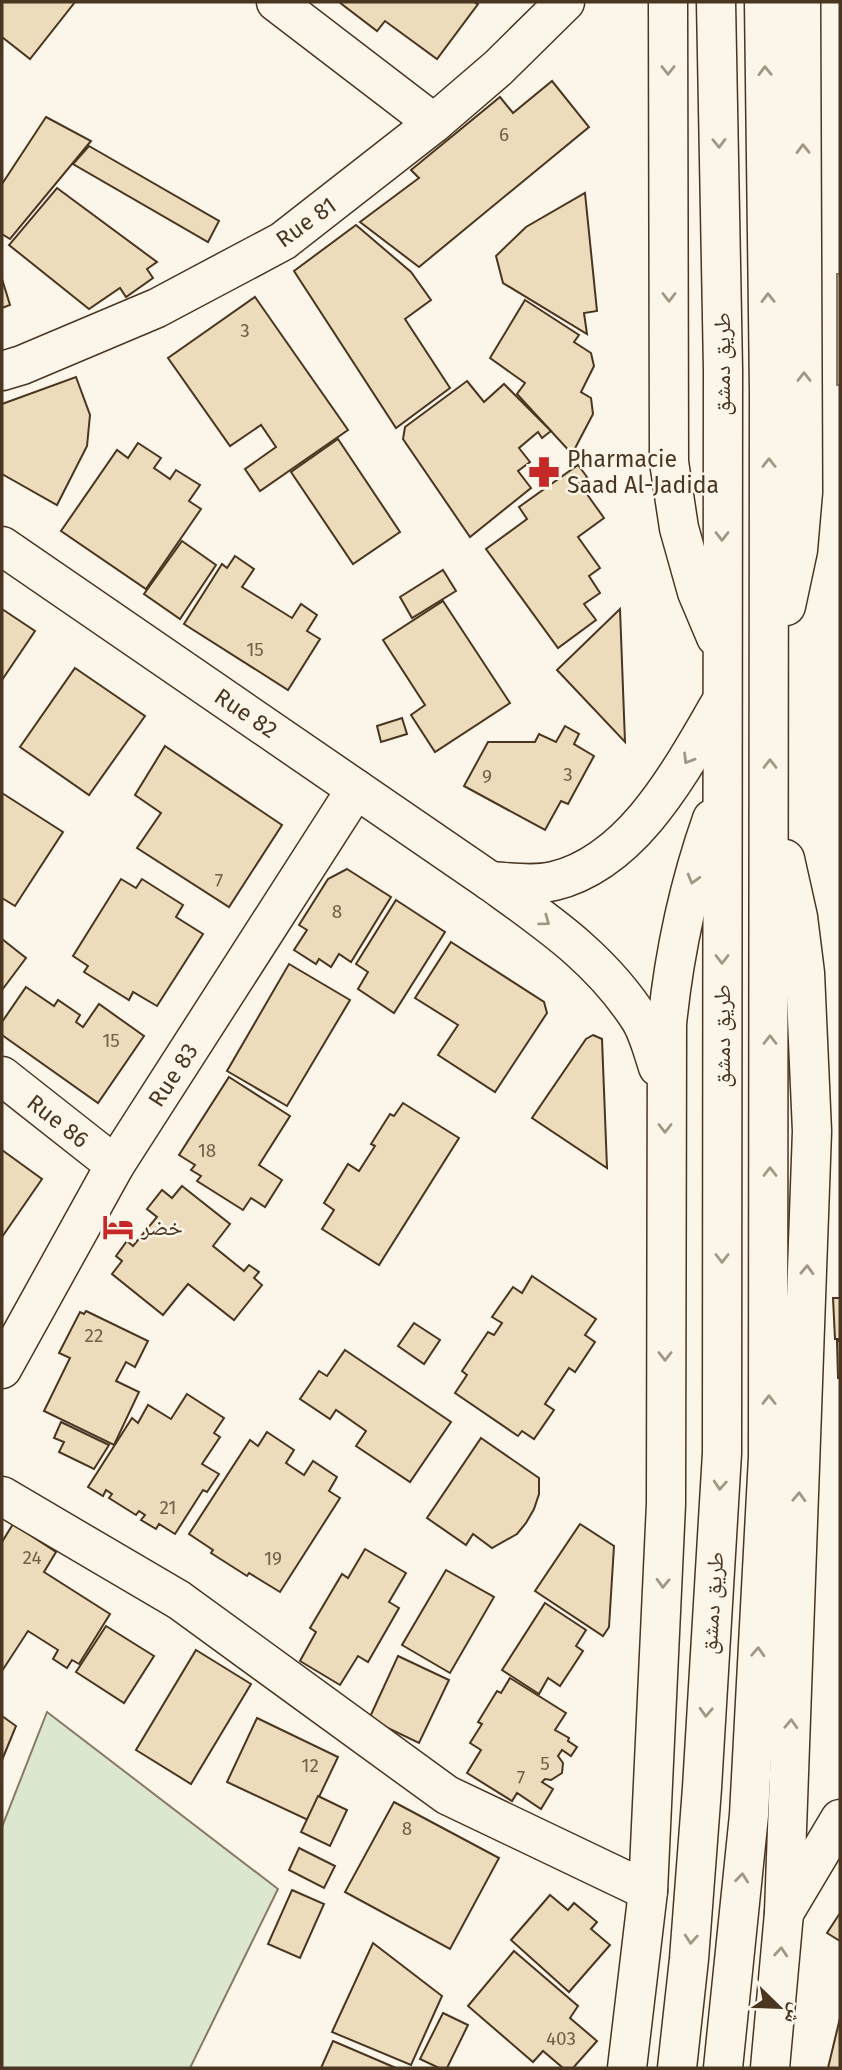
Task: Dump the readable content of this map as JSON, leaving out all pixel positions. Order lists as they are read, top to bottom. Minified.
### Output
{"streets":{"main road":["Rue 81","طريق دمشق","Rue 82","Rue 83","Rue 86"]},"crossings":[["Rue 82","Rue 83"],["Rue 83","Rue 86"]],"places":{"pharmacy":["Pharmacie Saad Al-Jadida"],"hotel":["خضر"]},"house_numbers":["6","3","15","3","9","7","8","15","18","22","21","24","19","5","12","7","8","403"],"north":"bottom right"}
